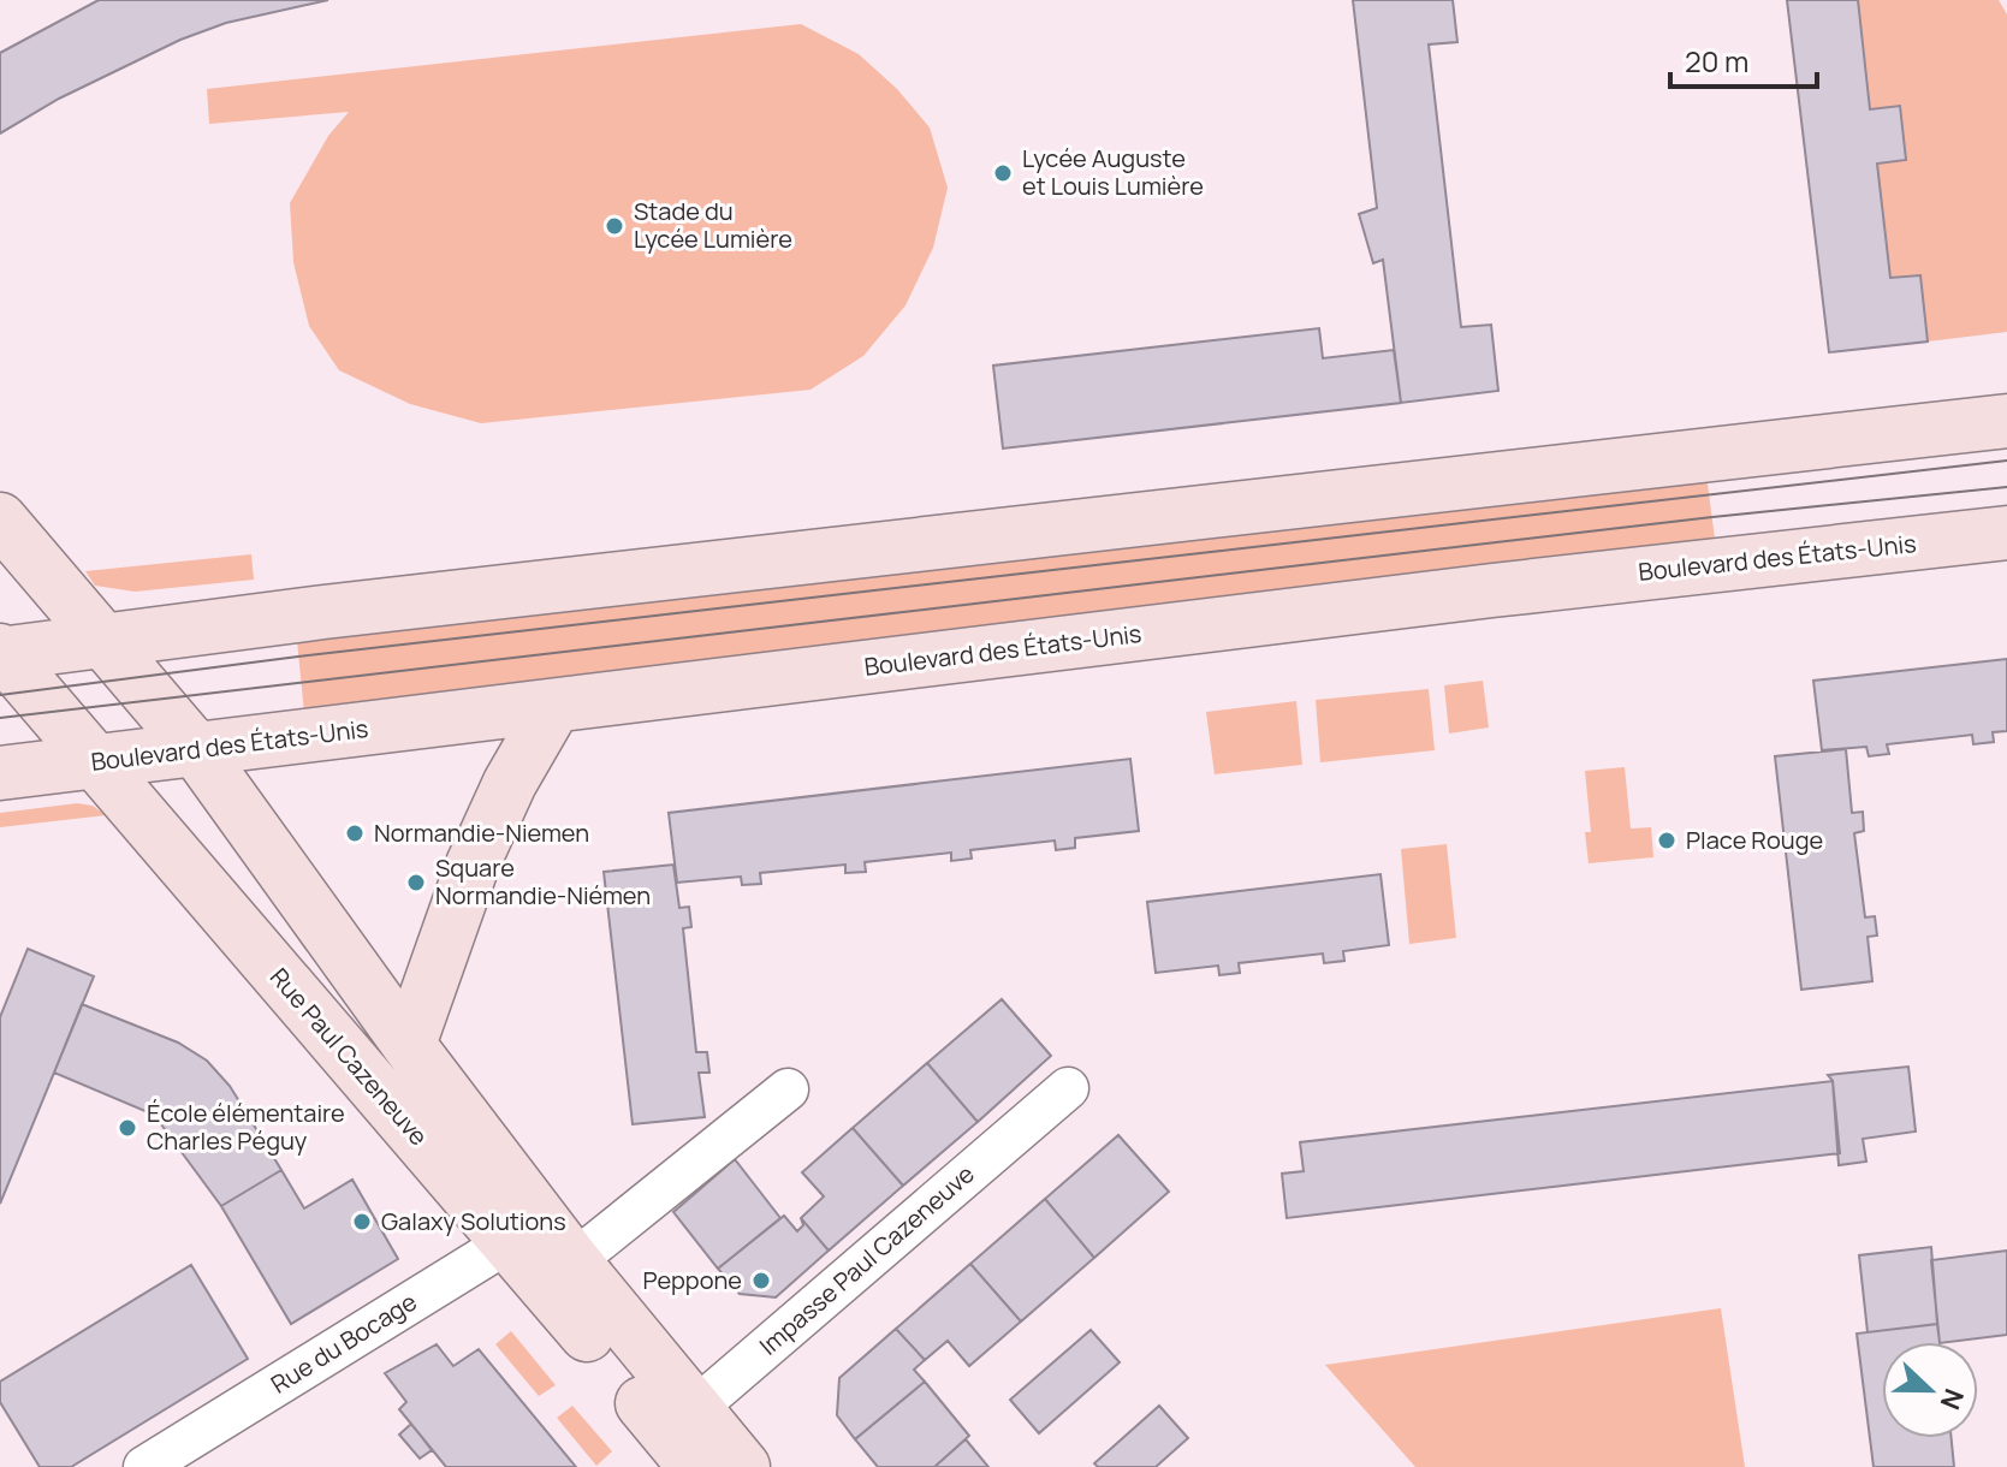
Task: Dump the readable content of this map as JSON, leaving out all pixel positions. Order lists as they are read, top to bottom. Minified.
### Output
{"streets":{"main road":["Boulevard des États-Unis","Rue Paul Cazeneuve"],"street":["Impasse Paul Cazeneuve","Rue du Bocage"]},"crossings":[["Boulevard des États-Unis","Rue Paul Cazeneuve"],["Rue Paul Cazeneuve","Impasse Paul Cazeneuve"],["Rue Paul Cazeneuve","Rue du Bocage"]],"places":["Lycée Auguste et Louis Lumière","Stade du Lycée Lumière","Normandie-Niemen","Place Rouge","Square Normandie-Niémen","École élémentaire Charles Péguy","Galaxy Solutions","Peppone"],"scale_bar":"20 m","north":"right"}
